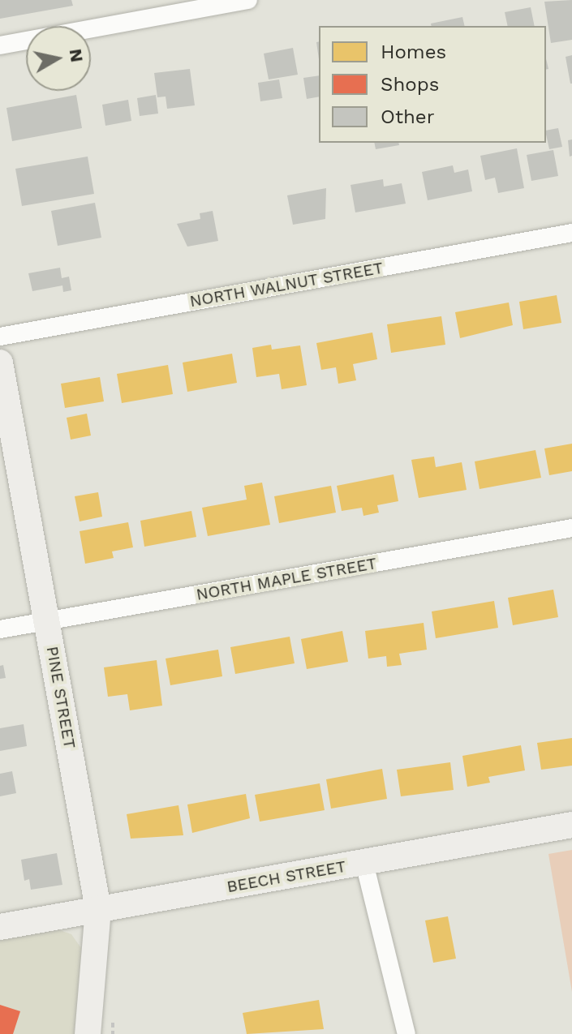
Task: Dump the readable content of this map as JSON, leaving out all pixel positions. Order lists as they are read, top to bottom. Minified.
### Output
{"streets":{"street":["NORTH WALNUT STREET","NORTH MAPLE STREET","PINE STREET","BEECH STREET"]},"crossings":[["NORTH MAPLE STREET","PINE STREET"],["PINE STREET","BEECH STREET"]],"legend":["Homes","Shops","Other"],"north":"right"}
